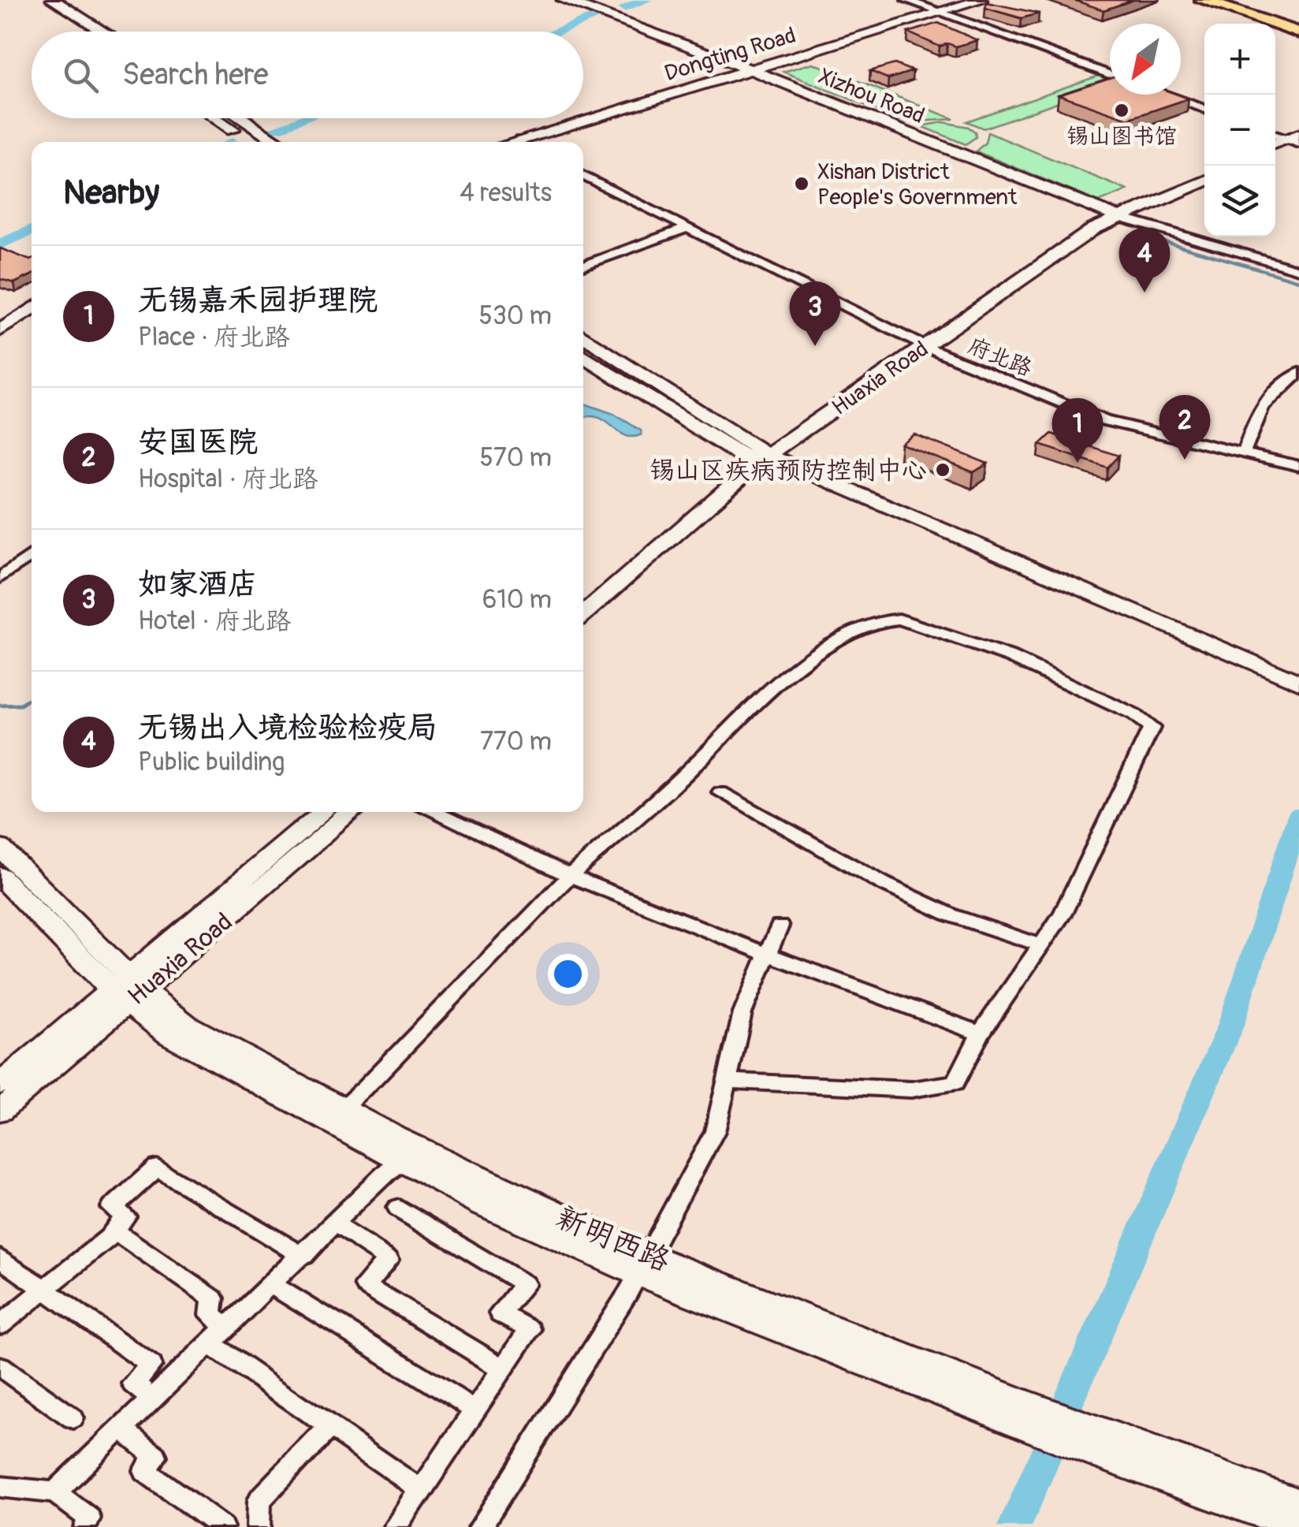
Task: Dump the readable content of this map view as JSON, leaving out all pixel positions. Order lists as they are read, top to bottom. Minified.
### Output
{"streets":{"street":["Dongting Road","Xizhou Road","府北路","Huaxia Road","新明西路"]},"crossings":[["Dongting Road","Xizhou Road"],["Xizhou Road","Huaxia Road"],["府北路","Huaxia Road"],["Huaxia Road","新明西路"]],"places":["锡山图书馆","Xishan District People's Government","锡山区疾病预防控制中心"],"north":"bottom left","page":{"map_buttons":["+","−"],"search":"Search here","heading":["Nearby","4 results"],"pins":["4","3","2","1"],"list":[{"mark":"1","name":"无锡嘉禾园护理院","note":"Place · 府北路","value":"530 m"},{"mark":"2","name":"安国医院","note":"Hospital · 府北路","value":"570 m"},{"mark":"3","name":"如家酒店","note":"Hotel · 府北路","value":"610 m"},{"mark":"4","name":"无锡出入境检验检疫局","note":"Public building","value":"770 m"}]}}
